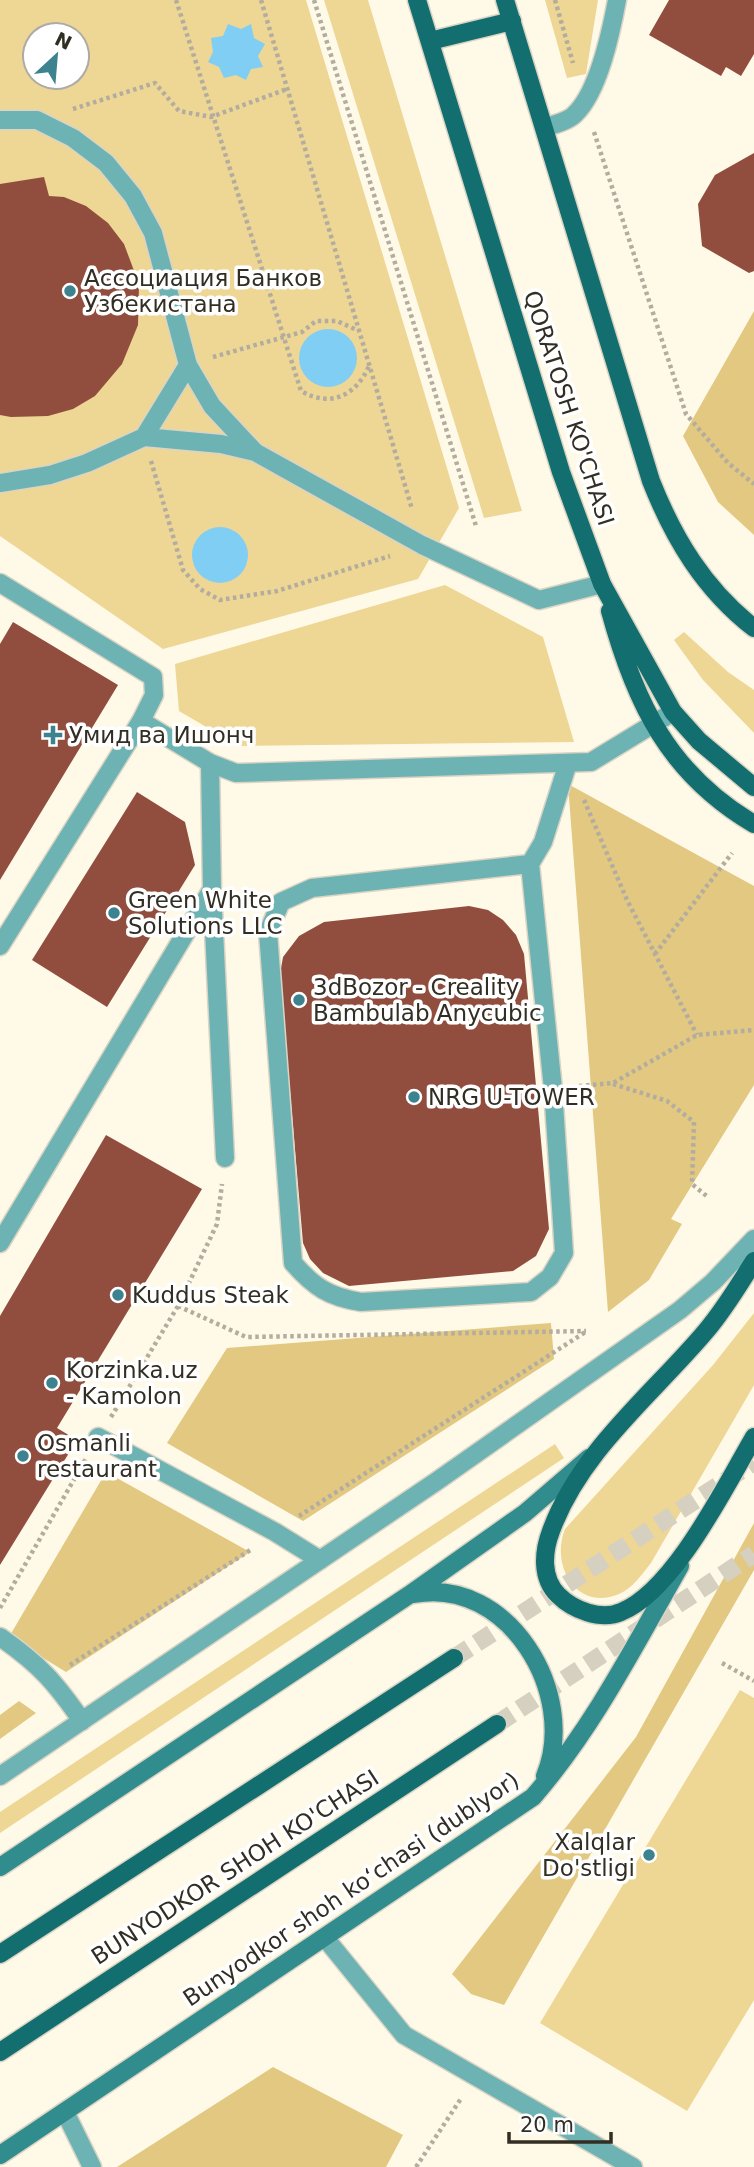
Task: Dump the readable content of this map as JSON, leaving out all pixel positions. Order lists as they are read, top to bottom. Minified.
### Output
{"streets":{"main road":["QORATOSH KO'CHASI","BUNYODKOR SHOH KO'CHASI"],"street":["Bunyodkor shoh koʻchasi (dublyor)"]},"places":{"other":["Ассоциация Банков Узбекистана","Green White Solutions LLC","3dBozor - Creality Bambulab Anycubic","NRG U-TOWER","Kuddus Steak","Korzinka.uz - Kamolon","Osmanli restaurant","Xalqlar Do'stligi"],"health":["Умид ва Ишонч"]},"scale_bar":"20 m","north":"top right"}
